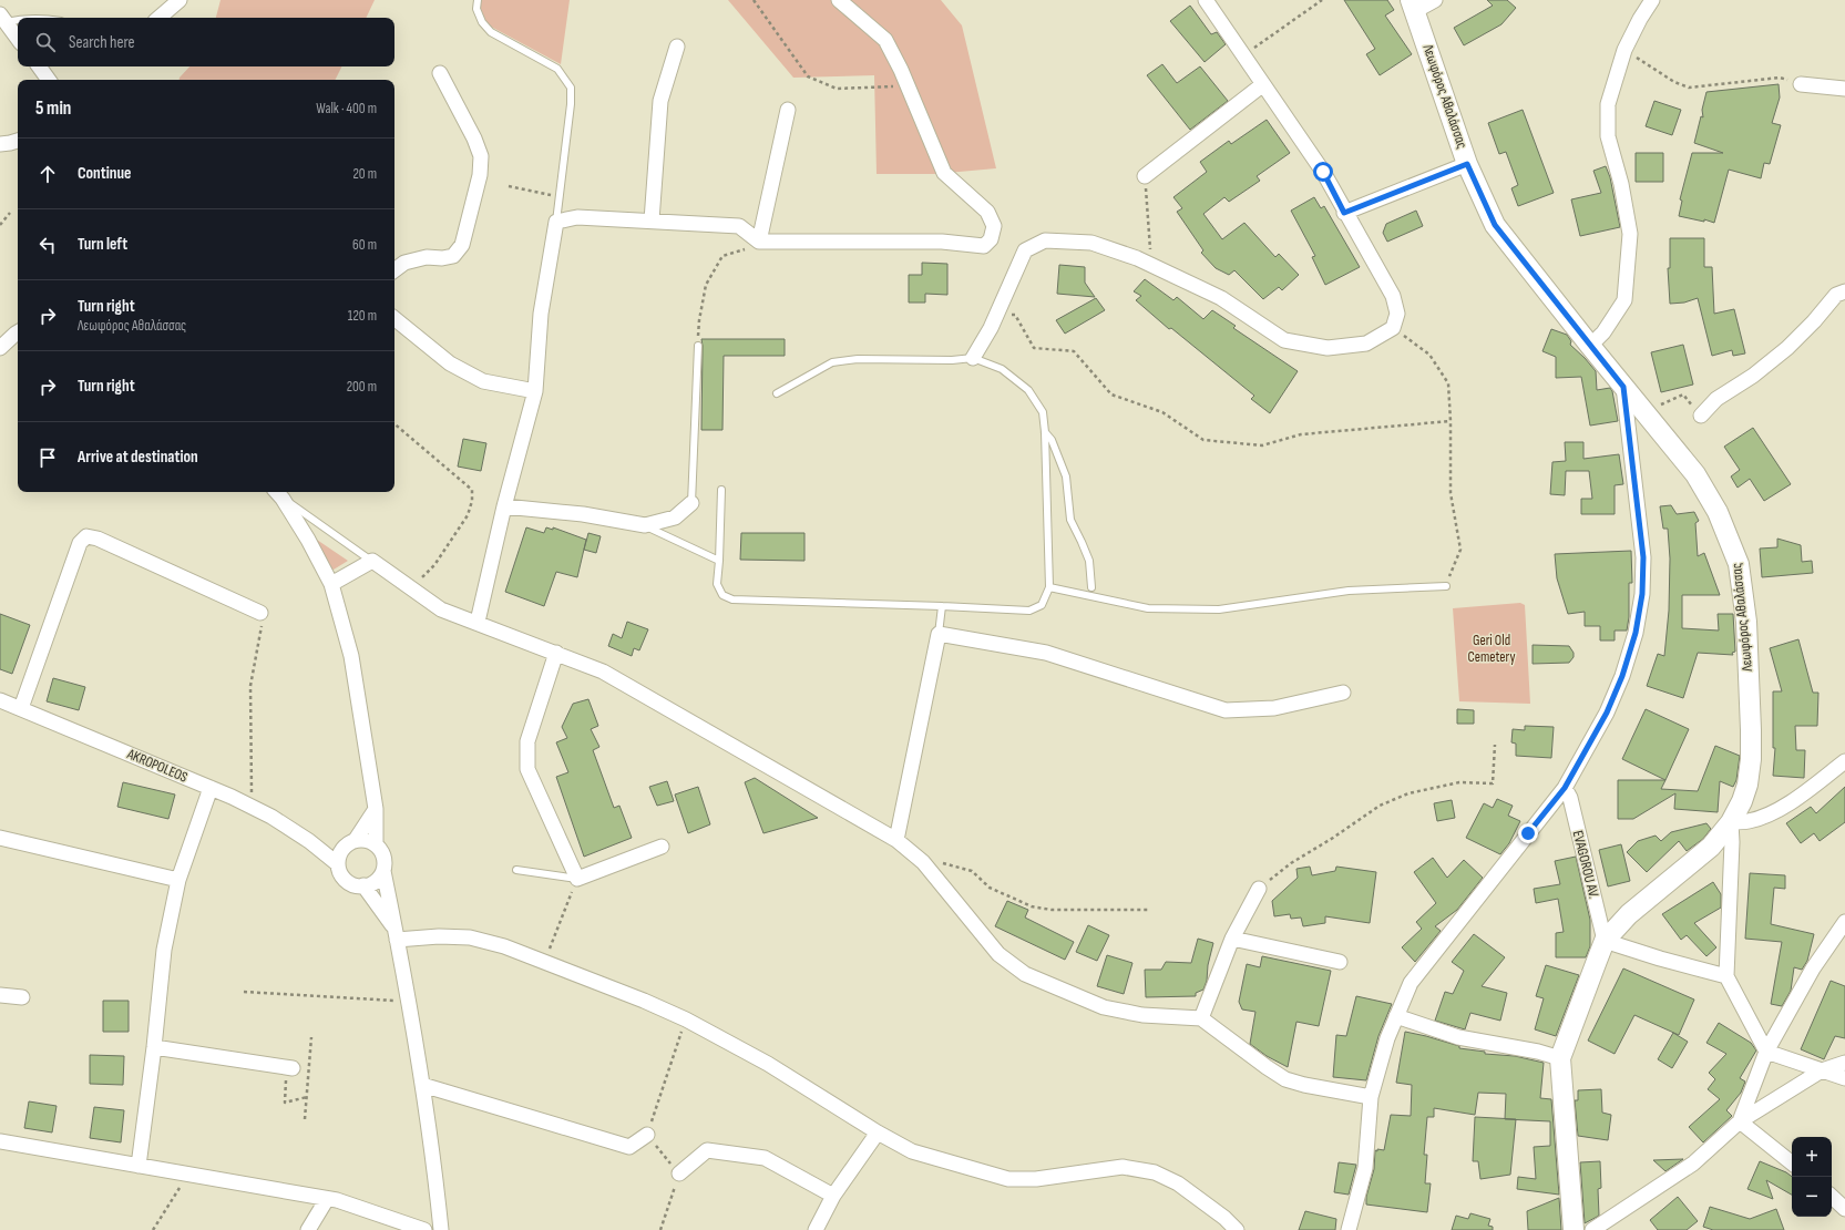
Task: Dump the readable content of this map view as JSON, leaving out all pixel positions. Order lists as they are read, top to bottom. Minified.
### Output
{"streets":{"main road":["Λεωφόρος Αθαλάσσας"],"street":["AKROPOLEOS","EVAGOROU AV."]},"crossings":[["Λεωφόρος Αθαλάσσας","EVAGOROU AV."]],"parks":["Geri Old Cemetery"],"page":{"search":"Search here","heading":["5 min","Walk · 400 m"],"list":[["Continue","20 m"],["Turn left","60 m"],["Turn right","Λεωφόρος Αθαλάσσας","120 m"],["Turn right","200 m"],"Arrive at destination"],"map_buttons":["+","−"]}}
